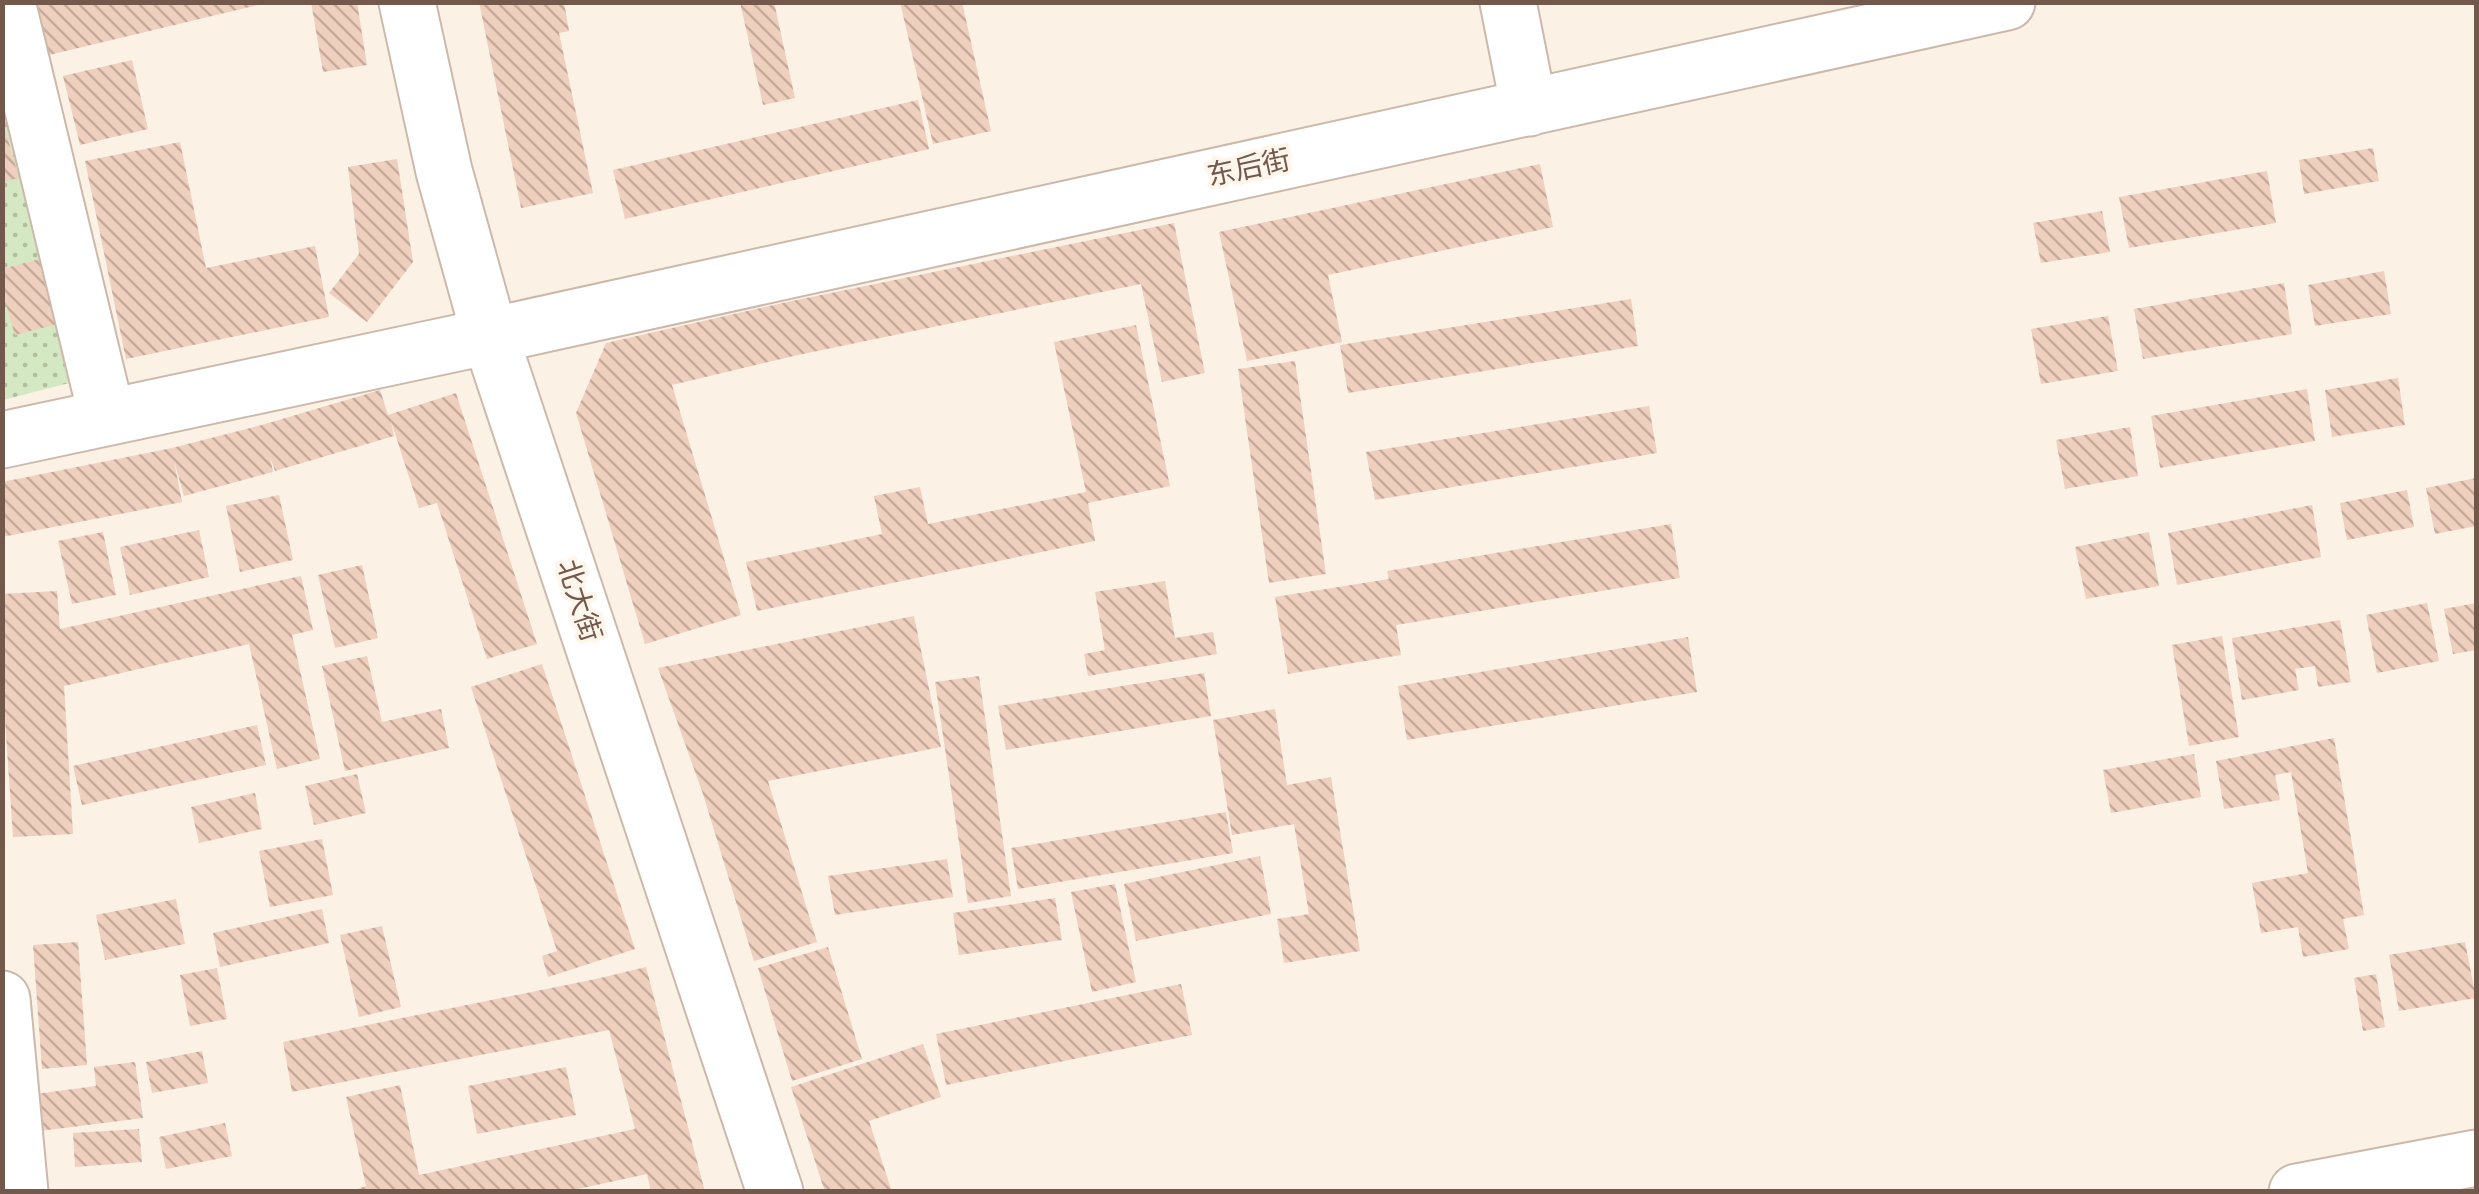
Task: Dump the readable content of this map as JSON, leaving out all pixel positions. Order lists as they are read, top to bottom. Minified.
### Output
{"streets":{"street":["东后街","北大街"]},"crossings":[["东后街","北大街"]]}
